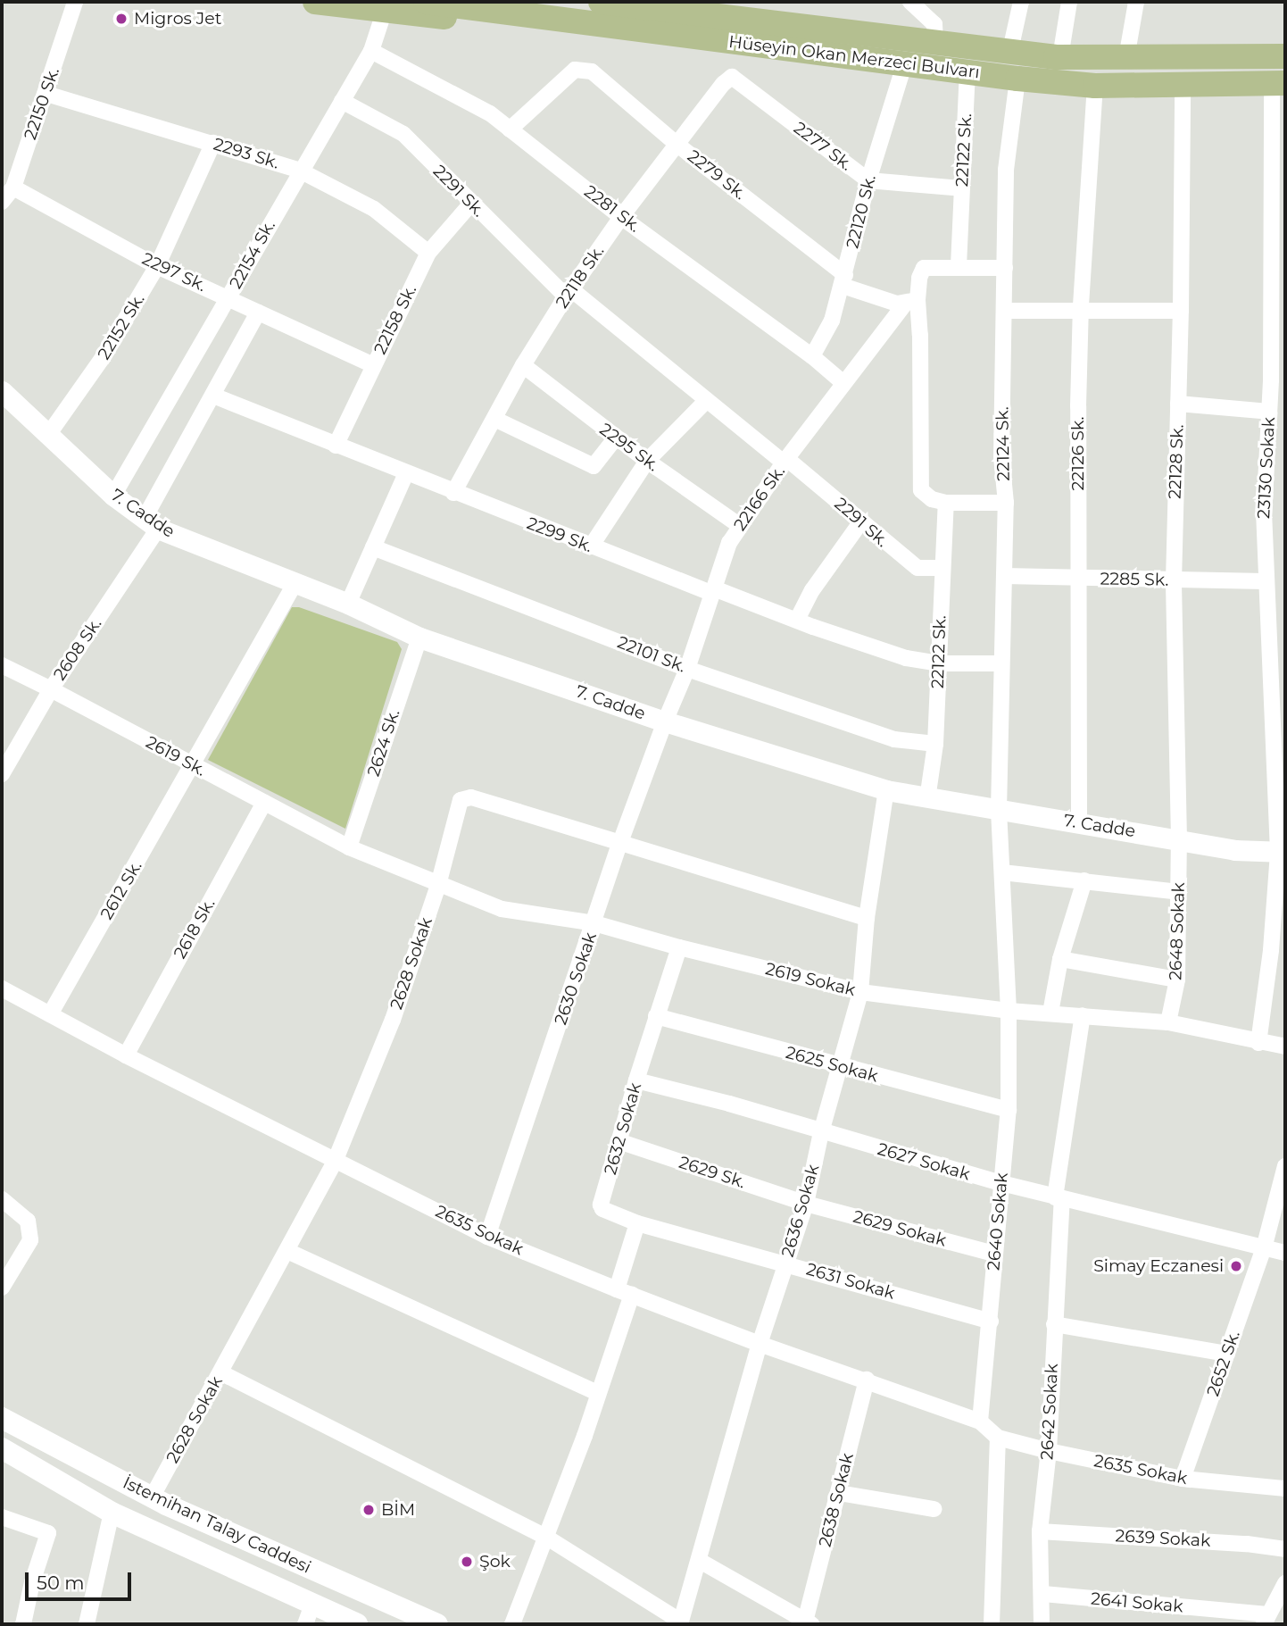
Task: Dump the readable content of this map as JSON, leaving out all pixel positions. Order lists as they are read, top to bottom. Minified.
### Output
{"streets":{"main road":["Hüseyin Okan Merzeci Bulvarı","İstemihan Talay Caddesi"],"street":["22150 Sk.","2277 Sk.","22122 Sk.","2293 Sk.","2279 Sk.","2291 Sk.","2281 Sk.","22120 Sk.","22154 Sk.","2297 Sk.","22118 Sk.","22158 Sk.","22152 Sk.","22124 Sk.","2295 Sk.","22126 Sk.","22128 Sk.","23130 Sokak","22166 Sk.","7. Cadde","2299 Sk.","2285 Sk.","2608 Sk.","22101 Sk.","2624 Sk.","2619 Sk.","2612 Sk.","2618 Sk.","2648 Sokak","2628 Sokak","2630 Sokak","2619 Sokak","2625 Sokak","2632 Sokak","2627 Sokak","2629 Sk.","2636 Sokak","2640 Sokak","2629 Sokak","2635 Sokak","2631 Sokak","2652 Sk.","2642 Sokak","2638 Sokak","2639 Sokak","2641 Sokak"]},"crossings":[["Hüseyin Okan Merzeci Bulvarı","22122 Sk."],["Hüseyin Okan Merzeci Bulvarı","22120 Sk."],["Hüseyin Okan Merzeci Bulvarı","22124 Sk."],["Hüseyin Okan Merzeci Bulvarı","22126 Sk."],["Hüseyin Okan Merzeci Bulvarı","22128 Sk."],["Hüseyin Okan Merzeci Bulvarı","23130 Sokak"],["22150 Sk.","2293 Sk."],["22150 Sk.","2297 Sk."],["2277 Sk.","22122 Sk."],["2277 Sk.","22120 Sk."],["2277 Sk.","22118 Sk."],["22122 Sk.","2291 Sk."],["22122 Sk.","7. Cadde"],["22122 Sk.","2299 Sk."],["22122 Sk.","22101 Sk."],["2293 Sk.","22154 Sk."],["2293 Sk.","22158 Sk."],["2293 Sk.","22152 Sk."],["2279 Sk.","2281 Sk."],["2279 Sk.","22120 Sk."],["2279 Sk.","22118 Sk."],["2279 Sk.","22166 Sk."],["2291 Sk.","22154 Sk."],["2291 Sk.","22118 Sk."],["2291 Sk.","22158 Sk."],["2291 Sk.","22166 Sk."],["2281 Sk.","22120 Sk."],["2281 Sk.","22154 Sk."],["2281 Sk.","22118 Sk."],["2281 Sk.","22166 Sk."],["22154 Sk.","2297 Sk."],["22154 Sk.","7. Cadde"],["2297 Sk.","22158 Sk."],["2297 Sk.","22152 Sk."],["2297 Sk.","2608 Sk."],["22118 Sk.","2295 Sk."],["22118 Sk.","2299 Sk."],["22158 Sk.","2299 Sk."],["22152 Sk.","7. Cadde"],["22124 Sk.","7. Cadde"],["22124 Sk.","2299 Sk."],["22124 Sk.","2285 Sk."],["22124 Sk.","2640 Sokak"],["2295 Sk.","22166 Sk."],["22126 Sk.","7. Cadde"],["22126 Sk.","2285 Sk."],["22128 Sk.","7. Cadde"],["22128 Sk.","2285 Sk."],["22128 Sk.","2648 Sokak"],["23130 Sokak","7. Cadde"],["23130 Sokak","2285 Sk."],["23130 Sokak","2619 Sokak"],["22166 Sk.","7. Cadde"],["22166 Sk.","2299 Sk."],["22166 Sk.","22101 Sk."],["22166 Sk.","2630 Sokak"],["7. Cadde","2608 Sk."],["7. Cadde","2624 Sk."],["7. Cadde","2612 Sk."],["7. Cadde","2648 Sokak"],["7. Cadde","2630 Sokak"],["7. Cadde","2636 Sokak"],["7. Cadde","2640 Sokak"],["2299 Sk.","2608 Sk."],["2608 Sk.","2619 Sk."],["2624 Sk.","2619 Sk."],["2624 Sk.","2619 Sokak"],["2619 Sk.","2612 Sk."],["2619 Sk.","2618 Sk."],["2619 Sk.","2619 Sokak"],["2612 Sk.","2635 Sokak"],["2618 Sk.","2635 Sokak"],["2648 Sokak","2619 Sokak"],["2628 Sokak","2630 Sokak"],["2628 Sokak","2619 Sokak"],["2628 Sokak","2636 Sokak"],["2628 Sokak","2635 Sokak"],["2628 Sokak","İstemihan Talay Caddesi"],["2630 Sokak","2619 Sokak"],["2630 Sokak","2635 Sokak"],["2619 Sokak","2632 Sokak"],["2619 Sokak","2636 Sokak"],["2619 Sokak","2640 Sokak"],["2619 Sokak","2642 Sokak"],["2625 Sokak","2632 Sokak"],["2625 Sokak","2636 Sokak"],["2625 Sokak","2640 Sokak"],["2632 Sokak","2627 Sokak"],["2632 Sokak","2629 Sk."],["2632 Sokak","2631 Sokak"],["2627 Sokak","2636 Sokak"],["2627 Sokak","2640 Sokak"],["2627 Sokak","2652 Sk."],["2627 Sokak","2642 Sokak"],["2629 Sk.","2636 Sokak"],["2629 Sk.","2629 Sokak"],["2636 Sokak","2629 Sokak"],["2636 Sokak","2635 Sokak"],["2636 Sokak","2631 Sokak"],["2640 Sokak","2629 Sokak"],["2640 Sokak","2635 Sokak"],["2640 Sokak","2631 Sokak"],["2635 Sokak","2652 Sk."],["2635 Sokak","2642 Sokak"],["2635 Sokak","2638 Sokak"],["2642 Sokak","2639 Sokak"],["2642 Sokak","2641 Sokak"]],"places":["Migros Jet","Simay Eczanesi","BİM","Şok"],"scale_bar":"50 m"}
